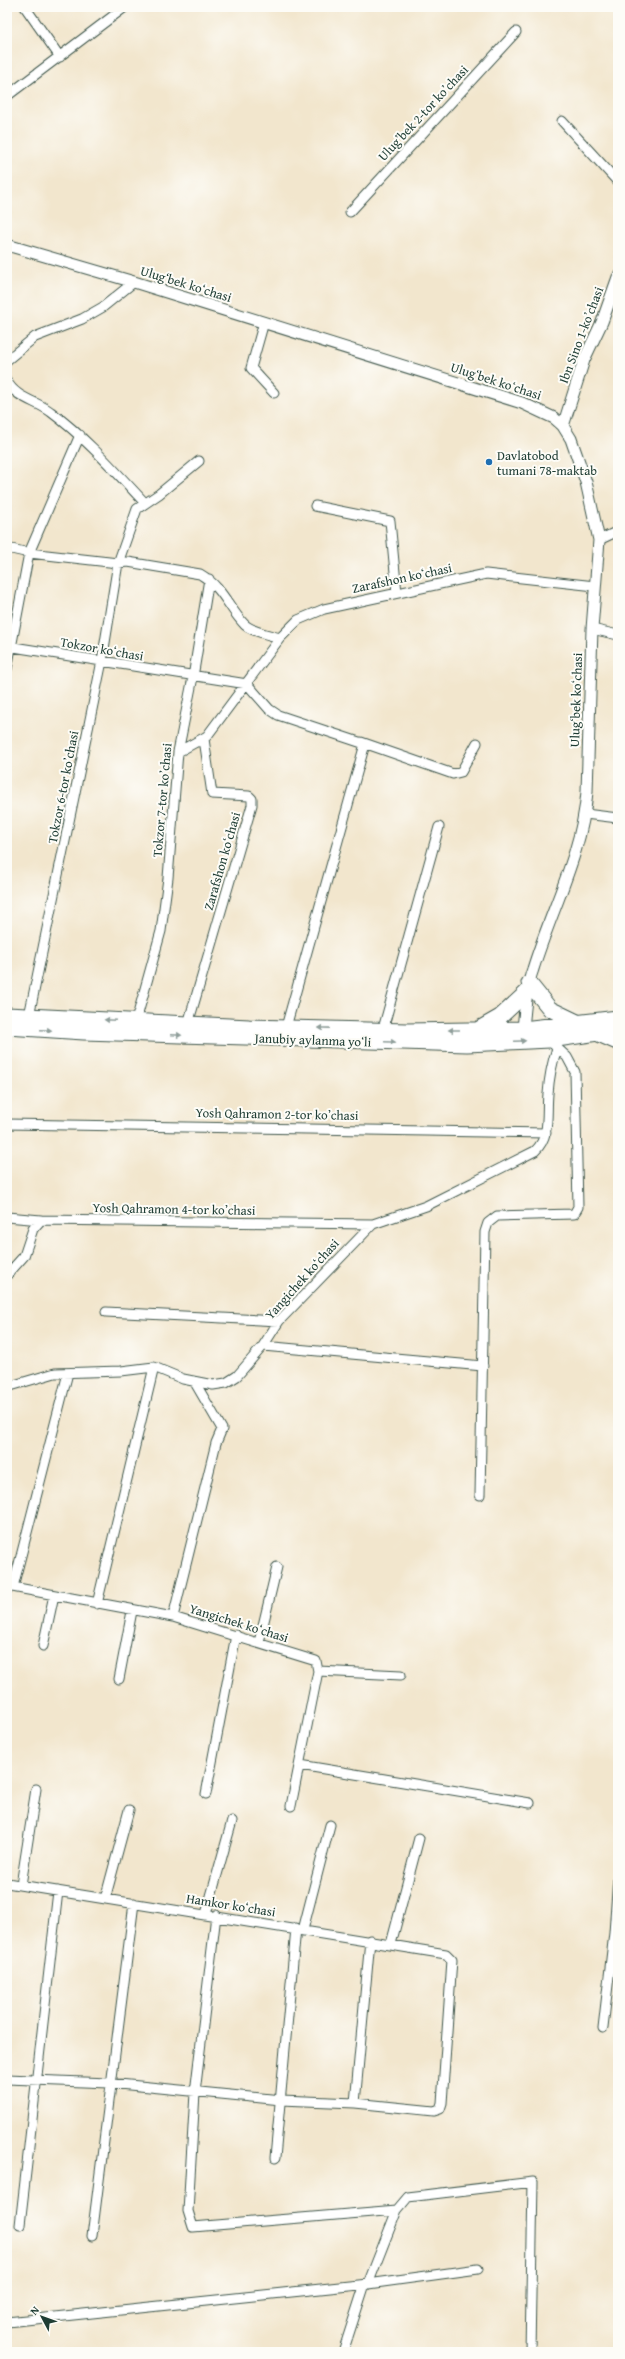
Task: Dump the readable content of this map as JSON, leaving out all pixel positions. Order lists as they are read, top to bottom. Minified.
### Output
{"streets":{"highway":["Janubiy aylanma yoʻli"],"street":["Ulugʼbek 2-tor koʼchasi","Ulugʻbek koʻchasi","Ibn Sino 1-koʼchasi","Zarafshon koʻchasi","Tokzor koʻchasi","Tokzor 6-tor koʼchasi","Tokzor 7-tor koʼchasi","Yosh Qahramon 2-tor koʼchasi","Yosh Qahramon 4-tor koʼchasi","Yangichek koʻchasi","Hamkor koʻchasi"]},"crossings":[["Ulugʻbek koʻchasi","Ibn Sino 1-koʼchasi"],["Ulugʻbek koʻchasi","Zarafshon koʻchasi"],["Ulugʻbek koʻchasi","Janubiy aylanma yoʻli"],["Zarafshon koʻchasi","Janubiy aylanma yoʻli"],["Tokzor koʻchasi","Tokzor 6-tor koʼchasi"],["Tokzor koʻchasi","Tokzor 7-tor koʼchasi"],["Tokzor 6-tor koʼchasi","Janubiy aylanma yoʻli"],["Tokzor 7-tor koʼchasi","Janubiy aylanma yoʻli"],["Yosh Qahramon 4-tor koʼchasi","Yangichek koʻchasi"]],"places":["Davlatobod tumani 78-maktab"],"north":"top left"}
